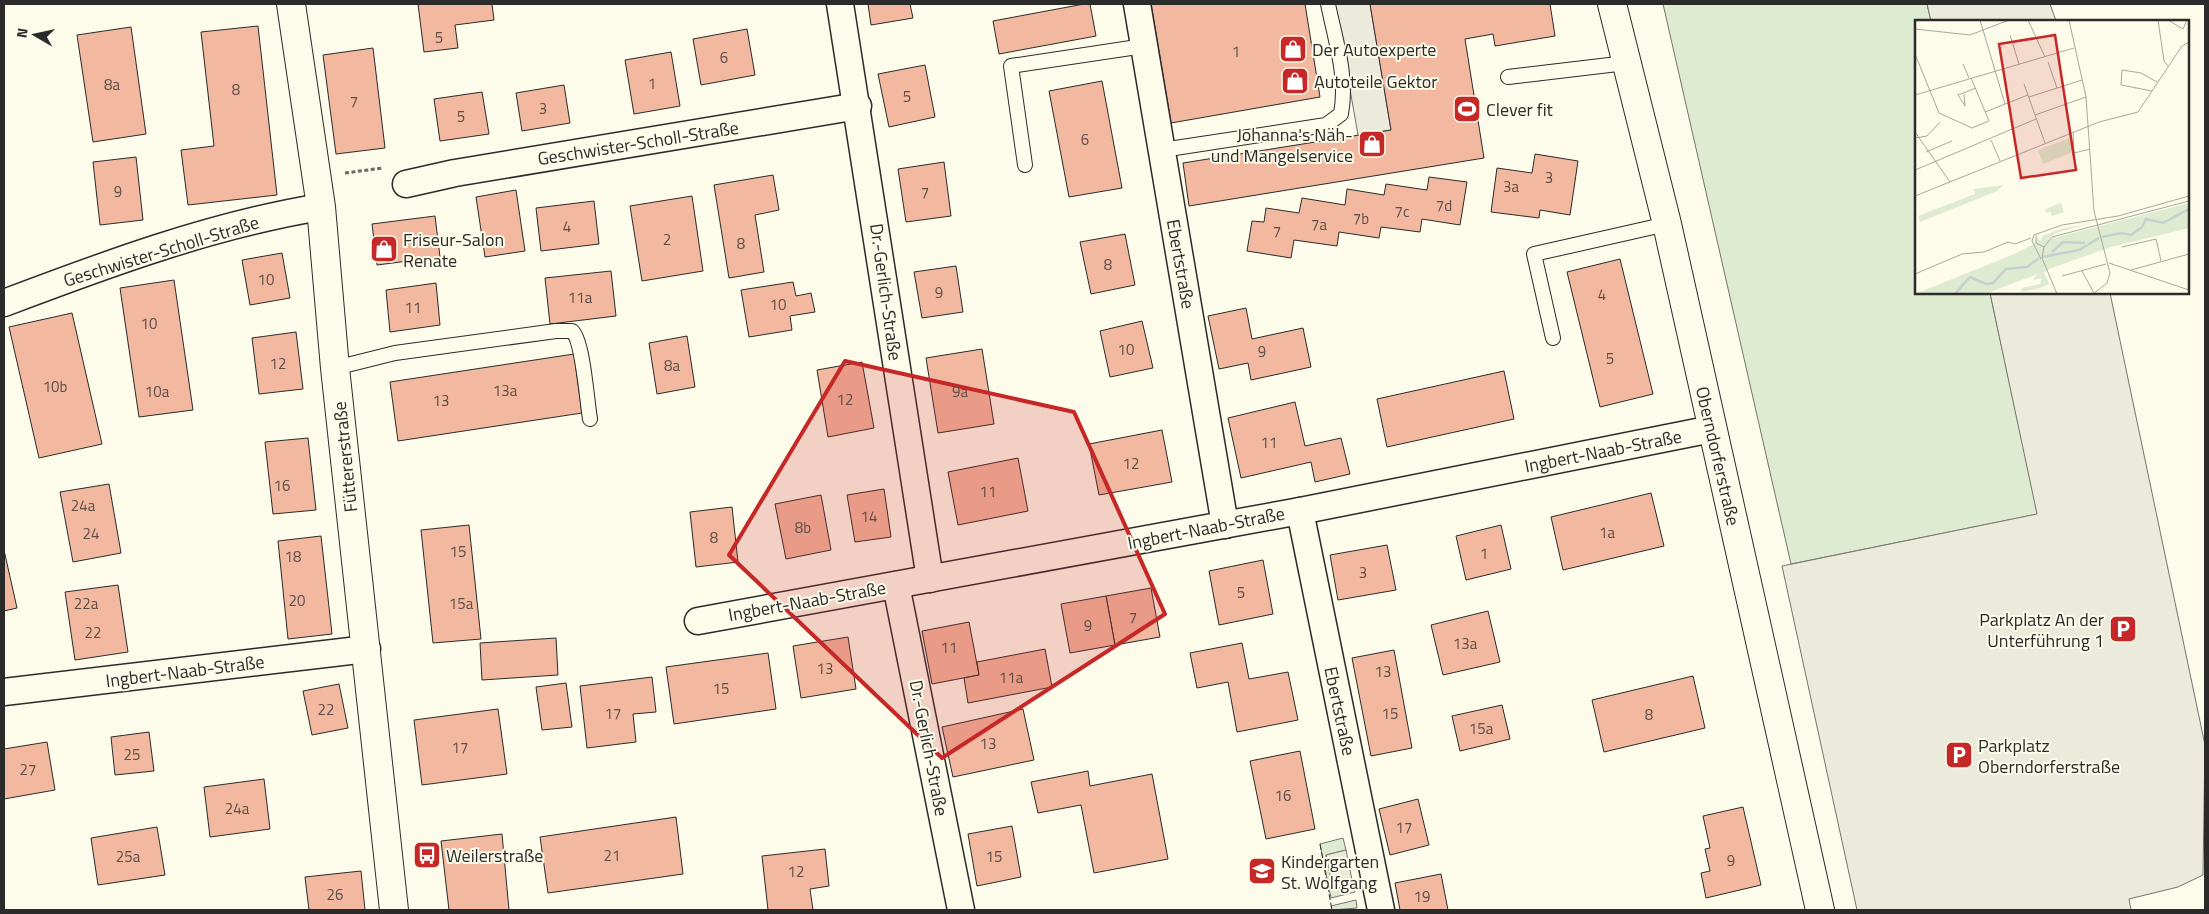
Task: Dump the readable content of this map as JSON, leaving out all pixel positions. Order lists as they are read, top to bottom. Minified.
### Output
{"streets":{"main road":["Oberndorferstraße","Füttererstraße"],"street":["Geschwister-Scholl-Straße","Ebertstraße","Dr.-Gerlich-Straße","Ingbert-Naab-Straße"]},"crossings":[["Geschwister-Scholl-Straße","Dr.-Gerlich-Straße"],["Geschwister-Scholl-Straße","Füttererstraße"],["Ebertstraße","Ingbert-Naab-Straße"],["Dr.-Gerlich-Straße","Ingbert-Naab-Straße"],["Ingbert-Naab-Straße","Oberndorferstraße"],["Ingbert-Naab-Straße","Füttererstraße"]],"places":{"shop":["Der Autoexperte","Autoteile Gektor","Johanna's Näh- und Mangelservice","Friseur-Salon Renate"],"sports":["Clever fit"],"parking":["Parkplatz An der Unterführung 1","Parkplatz Oberndorferstraße"],"bus stop":["Weilerstraße"],"school or university":["Kindergarten St. Wolfgang"]},"house_numbers":["5","1","6","1","8a","8","5","7","3","5","6","3","3a","9","7","7d","7c","7b","7a","4","7","2","8","8","10","9","4","11a","10","11","10","10","9","5","12","8a","10b","13a","10a","9a","12","13","11","12","16","11","24a","14","8b","1a","24","8","15","1","18","3","5","20","22a","15a","7","9","22","13a","11","13","13","11a","15","22","17","15","8","15a","13","17","25","27","16","24a","17","21","25a","15","9","12","26","19"],"north":"left"}
